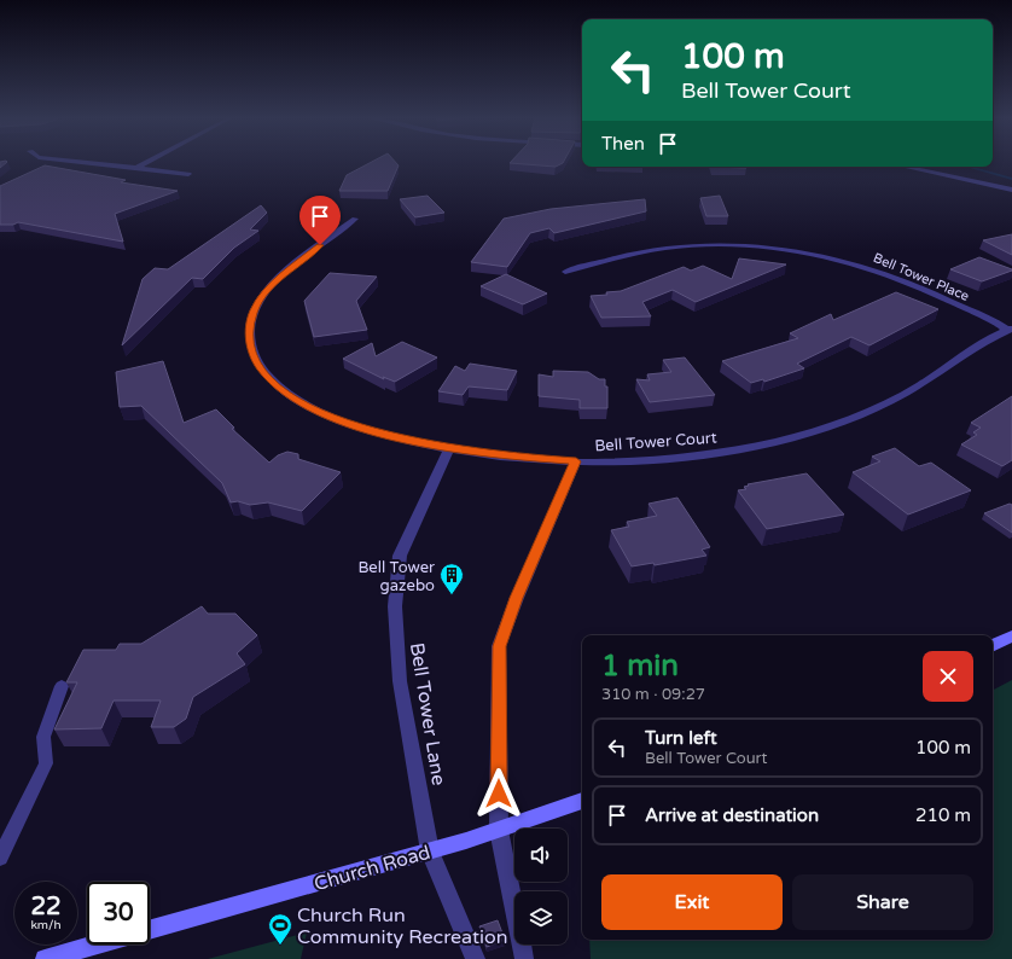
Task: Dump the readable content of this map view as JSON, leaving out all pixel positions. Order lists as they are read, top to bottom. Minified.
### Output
{"streets":{"main road":["Church Road"],"street":["Bell Tower Place","Bell Tower Court","Bell Tower Lane"]},"crossings":[["Bell Tower Place","Bell Tower Court"],["Bell Tower Court","Bell Tower Lane"],["Bell Tower Lane","Church Road"]],"places":{"building":["Bell Tower gazebo"],"sports":["Church Run Community Recreation"]},"page":{"turn":["100 m","Bell Tower Court"],"then":"Then","heading":["1 min","310 m · 09:27"],"list":[{"name":"Turn left","note":"Bell Tower Court","value":"100 m"},{"name":"Arrive at destination","value":"210 m"}],"buttons":["Exit","Share"],"speed":"22 km/h","limit":"30"}}
